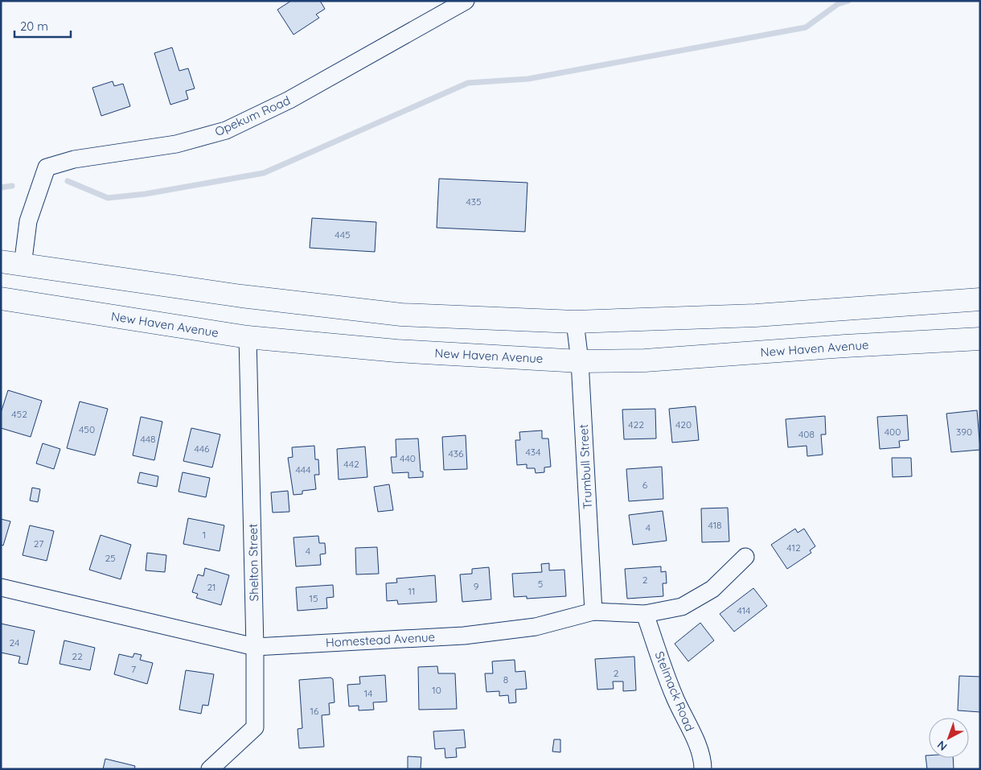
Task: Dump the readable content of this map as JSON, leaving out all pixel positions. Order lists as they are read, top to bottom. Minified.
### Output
{"streets":{"highway":["New Haven Avenue"],"street":["Opekum Road","Trumbull Street","Shelton Street","Homestead Avenue","Stelmack Road"]},"crossings":[["New Haven Avenue","Trumbull Street"],["New Haven Avenue","Shelton Street"],["Trumbull Street","Homestead Avenue"],["Shelton Street","Homestead Avenue"],["Homestead Avenue","Stelmack Road"]],"house_numbers":["435","445","452","422","420","450","400","390","408","448","446","434","436","440","442","444","6","418","4","1","27","412","4","25","2","5","9","21","11","15","414","24","22","7","2","8","10","14","16"],"scale_bar":"20 m","north":"bottom left"}
